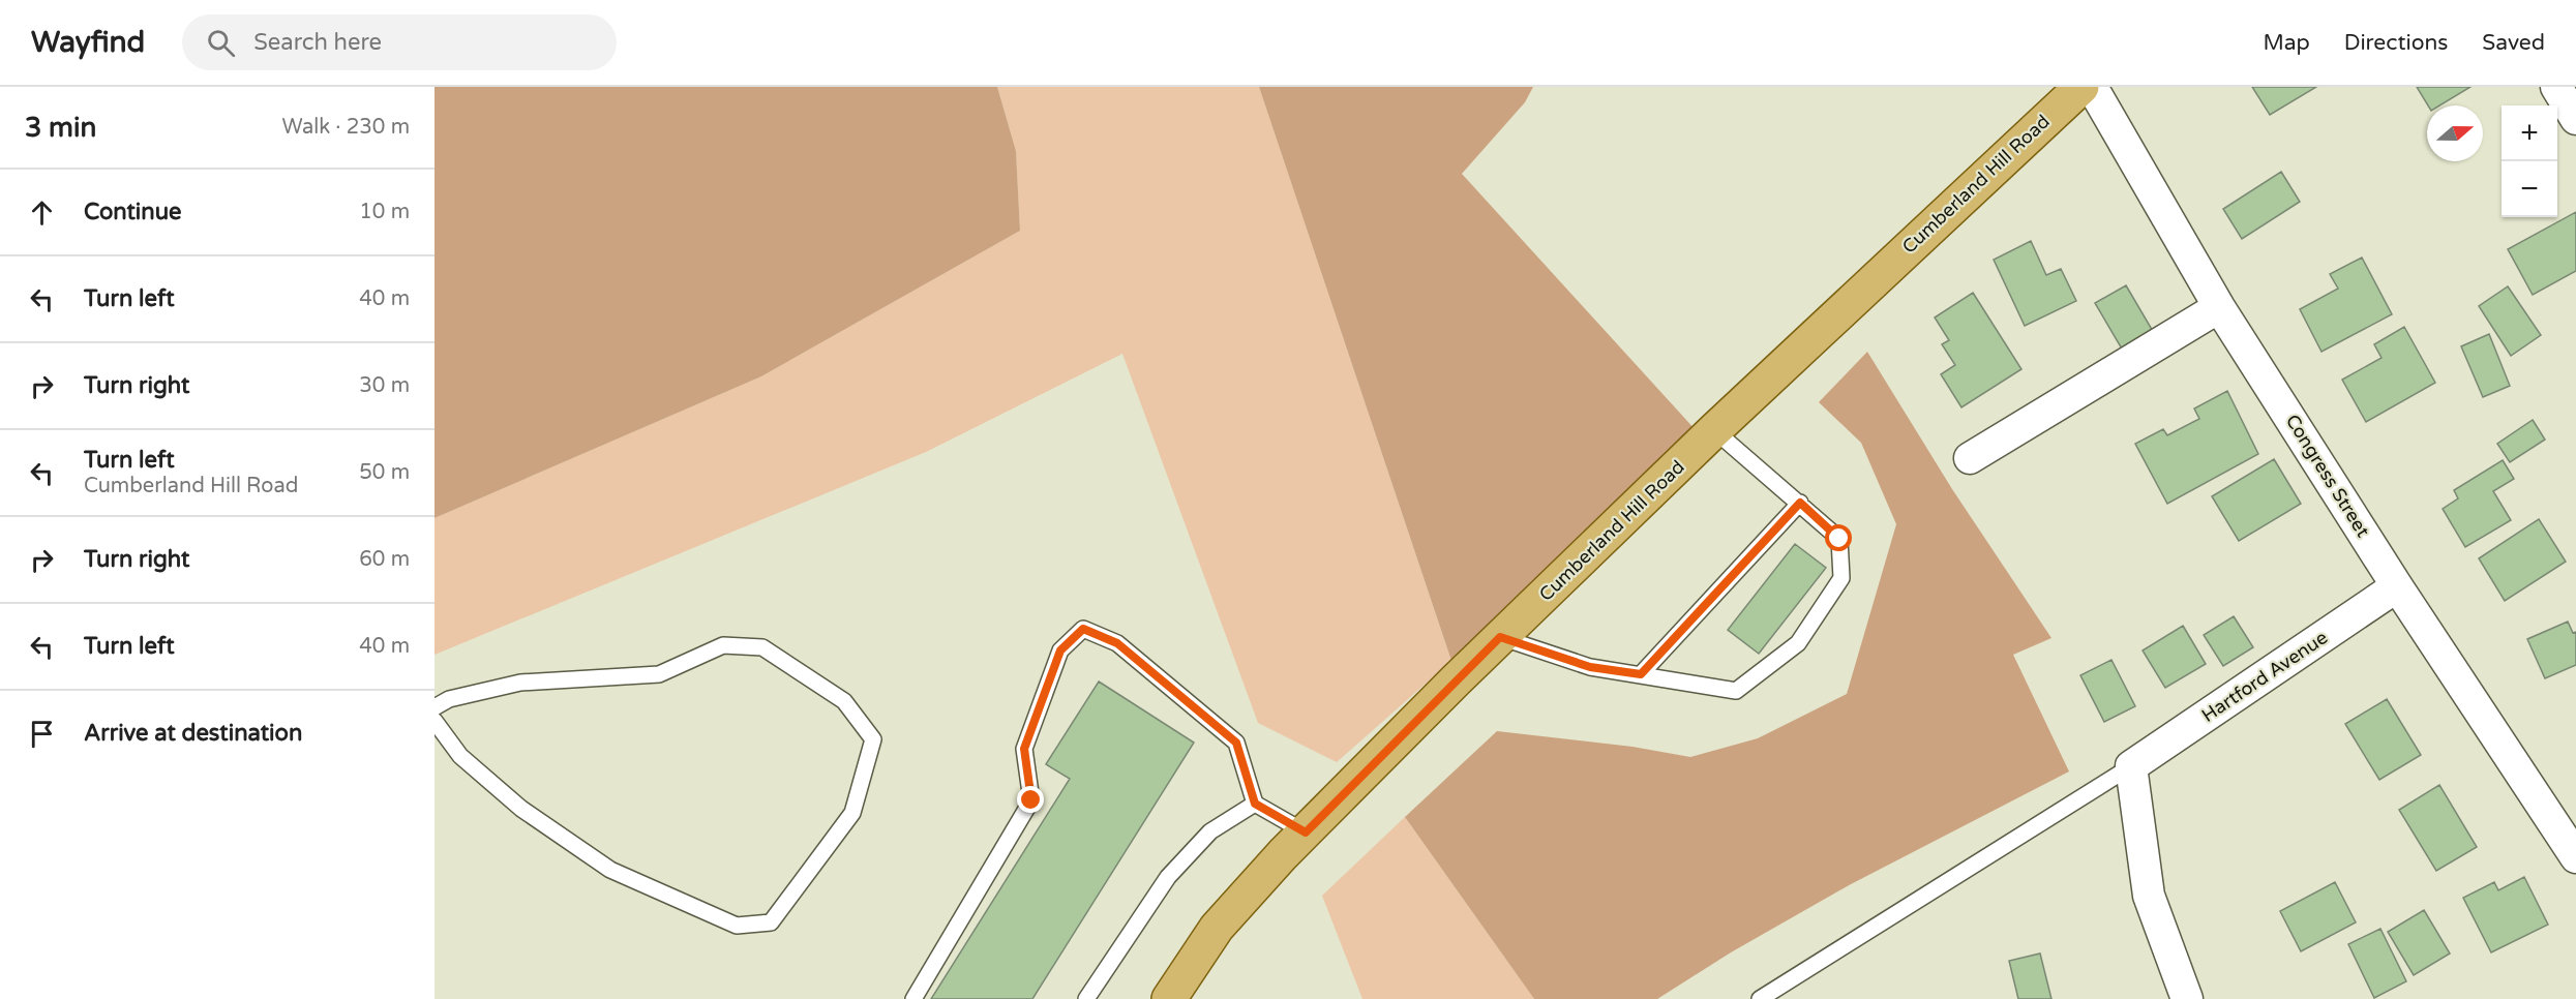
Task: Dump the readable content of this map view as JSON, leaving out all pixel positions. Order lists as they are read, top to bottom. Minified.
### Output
{"streets":{"main road":["Cumberland Hill Road"],"street":["Congress Street","Hartford Avenue"]},"crossings":[["Congress Street","Hartford Avenue"]],"north":"right","page":{"header":"Wayfind","search":"Search here","nav":["Map","Directions","Saved"],"heading":["3 min","Walk · 230 m"],"map_buttons":["+","−"],"list":[["Continue","10 m"],["Turn left","40 m"],["Turn right","30 m"],["Turn left","Cumberland Hill Road","50 m"],["Turn right","60 m"],["Turn left","40 m"],"Arrive at destination"]}}
